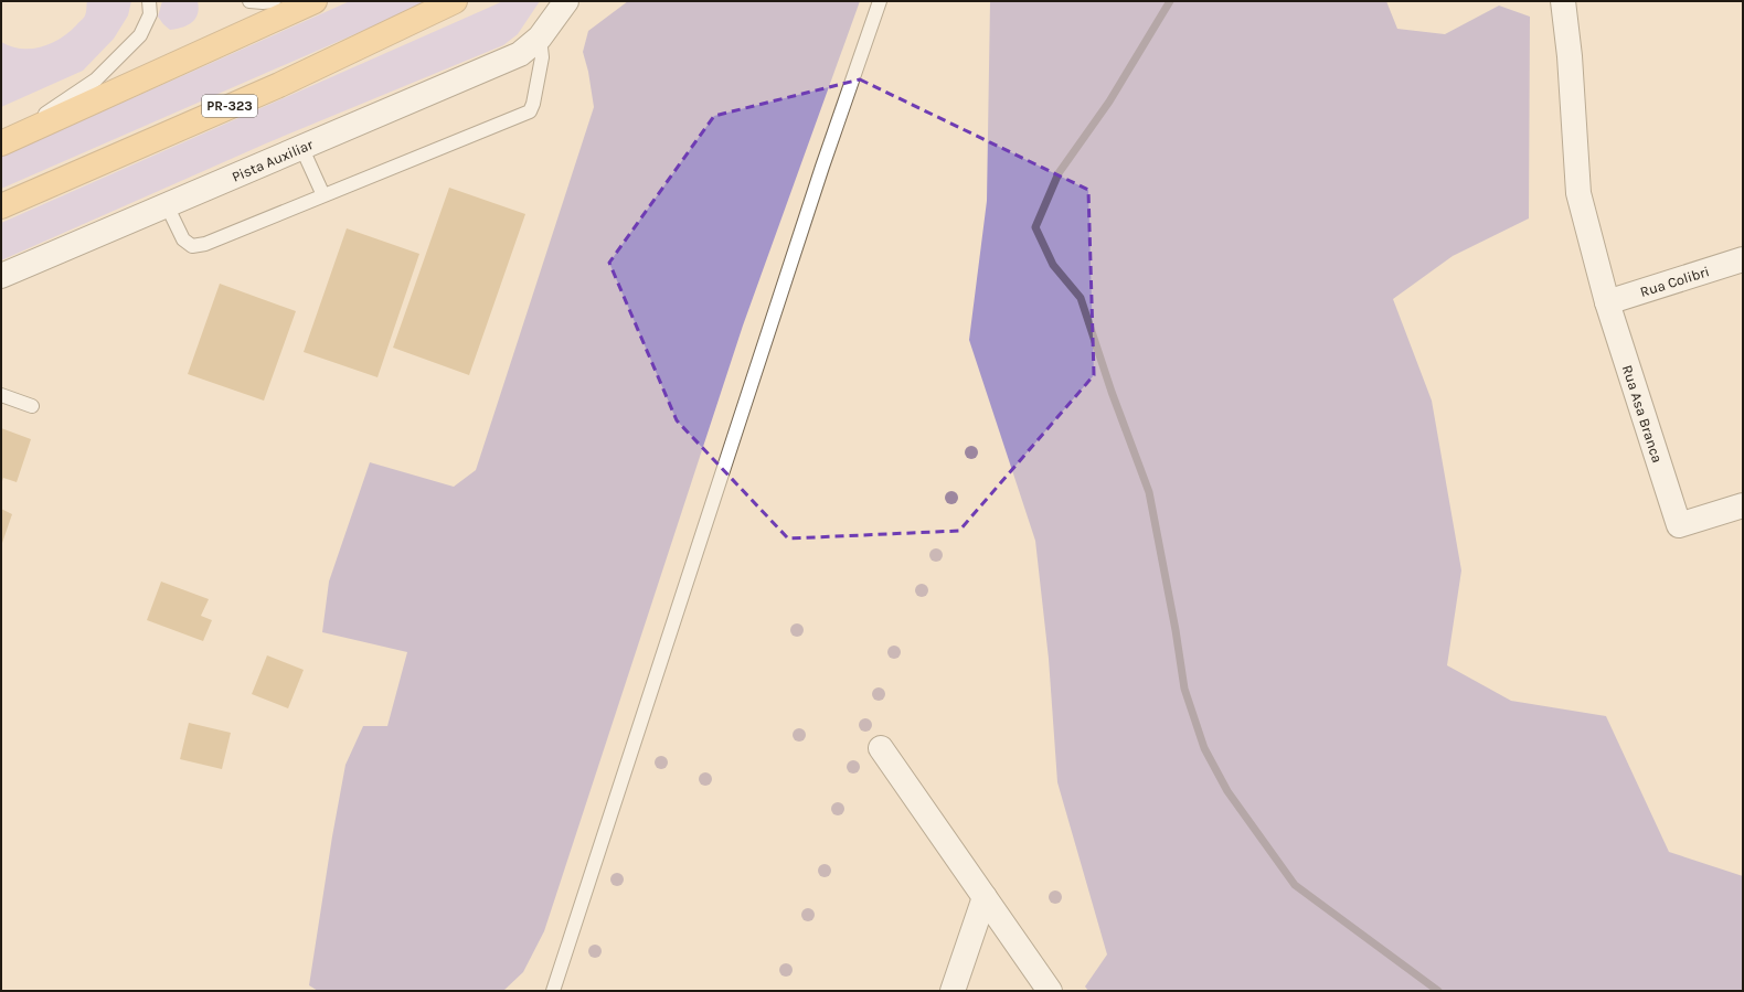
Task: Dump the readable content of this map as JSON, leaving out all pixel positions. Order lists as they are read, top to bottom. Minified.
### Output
{"streets":{"highway":["PR-323"],"street":["Pista Auxiliar","Rua Colibri","Rua Asa Branca"]},"crossings":[["Rua Colibri","Rua Asa Branca"]]}
